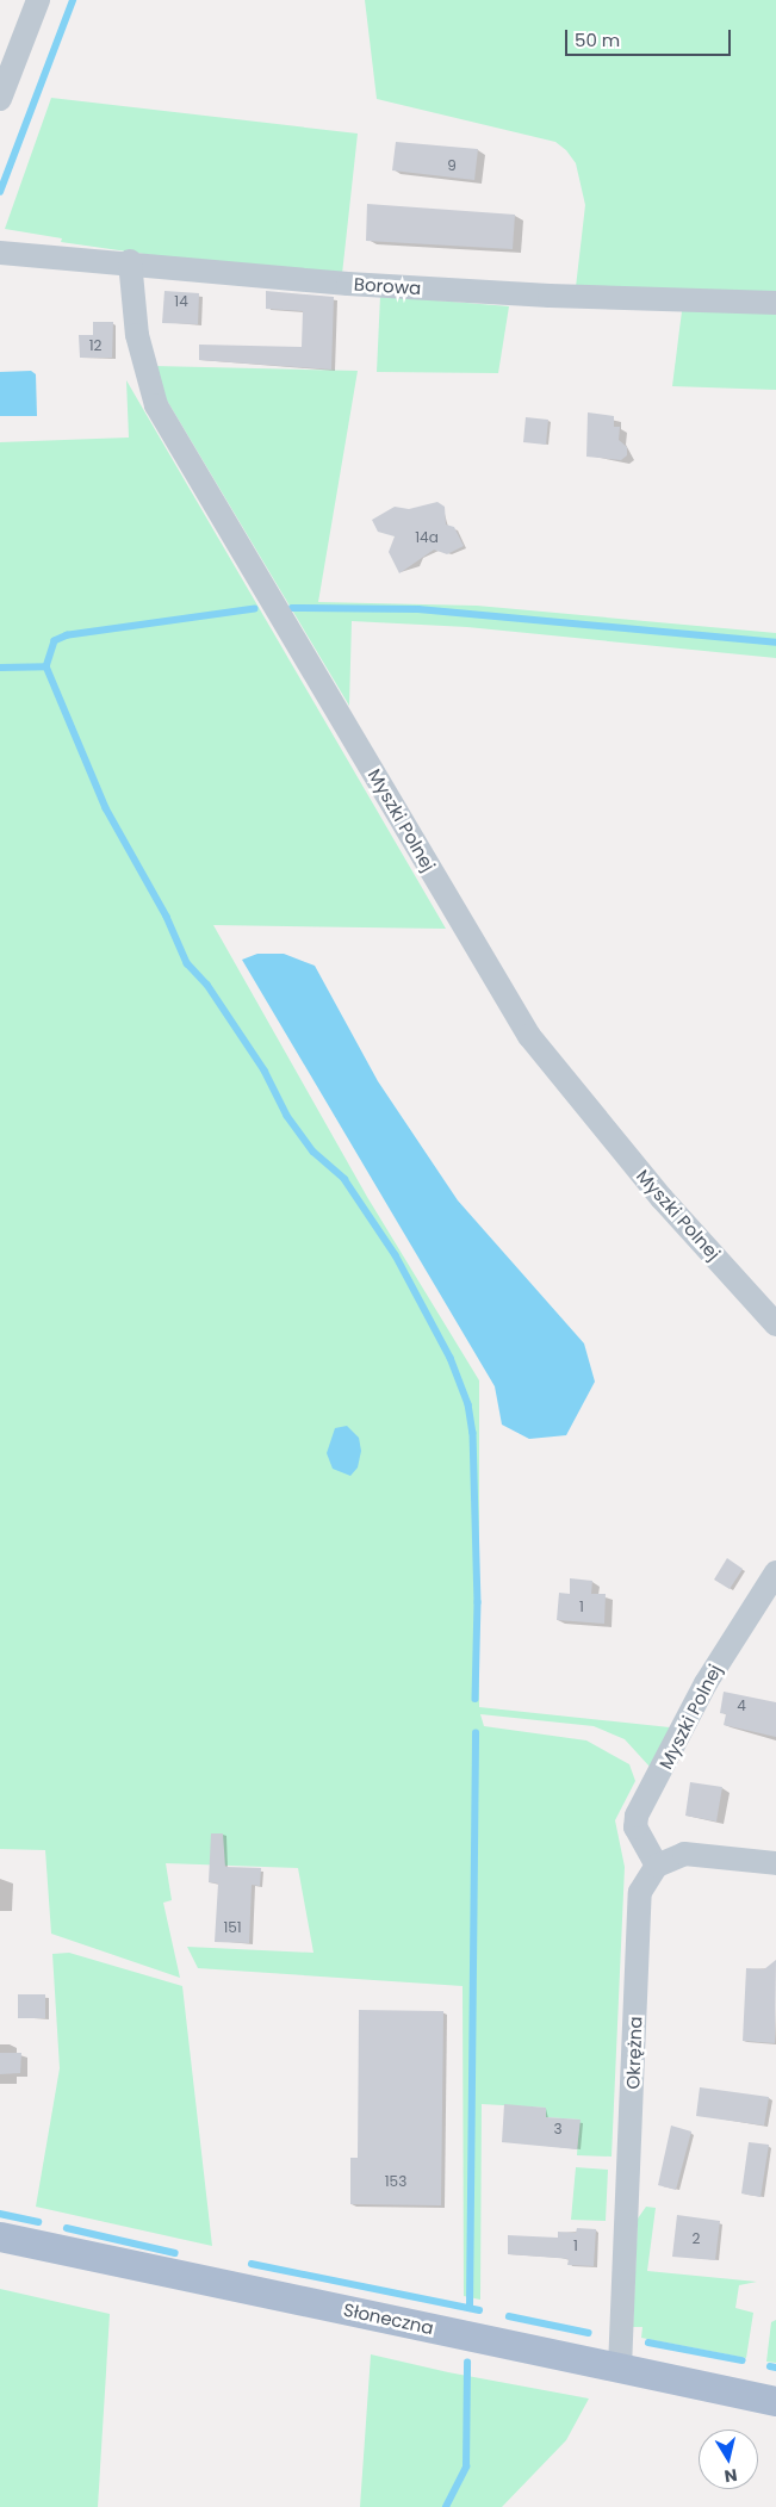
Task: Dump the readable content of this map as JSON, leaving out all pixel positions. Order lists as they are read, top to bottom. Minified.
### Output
{"streets":{"main road":["Słoneczna"],"street":["Borowa","Myszki Polnej","Okrężna"]},"crossings":[["Borowa","Myszki Polnej"],["Myszki Polnej","Okrężna"],["Okrężna","Słoneczna"]],"house_numbers":["9","14","12","14a","1","4","151","3","153","2","1"],"scale_bar":"50 m","north":"bottom"}
